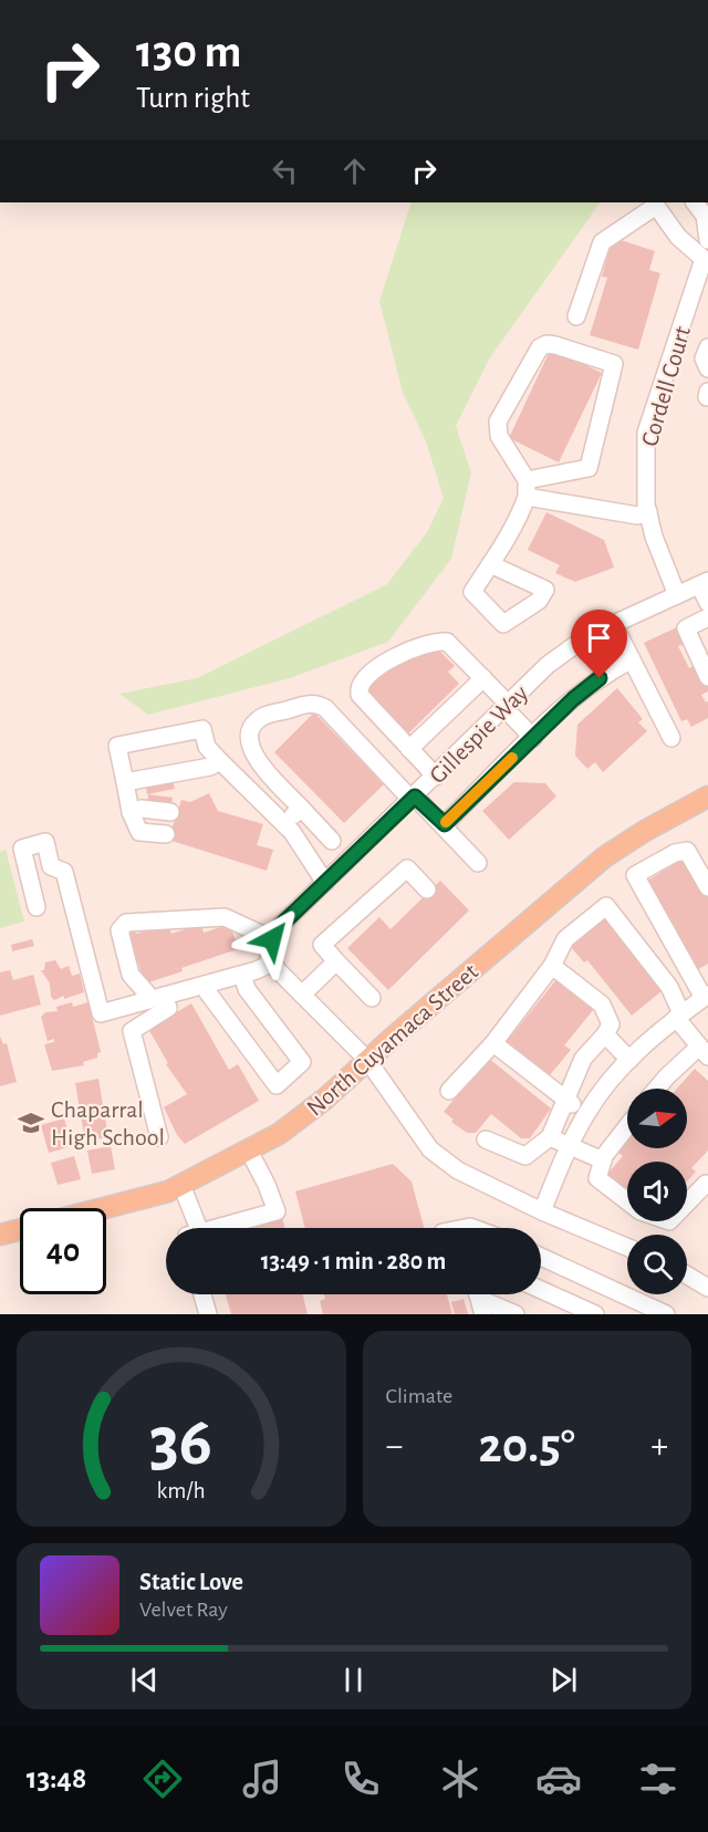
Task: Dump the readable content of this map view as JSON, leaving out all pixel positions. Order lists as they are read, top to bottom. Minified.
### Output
{"streets":{"main road":["North Cuyamaca Street"],"street":["Cordell Court","Gillespie Way"]},"crossings":[["Cordell Court","Gillespie Way"]],"places":{"school or university":["Chaparral High School"]},"north":"right","page":{"turn":["130 m","Turn right"],"limit":"40","trip":"13:49 · 1 min · 280 m","tile":"Climate","heat":["−","20.5°","+"],"song":["Static Love","Velvet Ray"],"tabs":"13:48","gauge":["36","km/h"]}}
